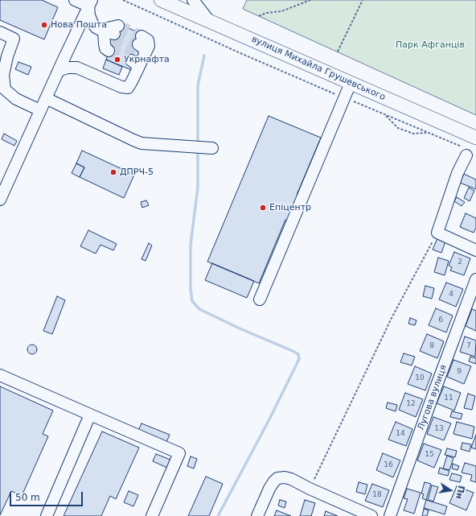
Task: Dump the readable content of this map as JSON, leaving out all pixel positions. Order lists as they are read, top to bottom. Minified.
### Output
{"streets":{"main road":["вулиця Михайла Грушевського"],"street":["Лугова вулиця"]},"parks":["Парк Афганців"],"places":["Нова Пошта","Укрнафта","ДПРЧ-5","Епіцентр"],"house_numbers":["2","4","6","8","7","9","10","11","12","13","14","15","16","18"],"scale_bar":"50 m","north":"right"}
